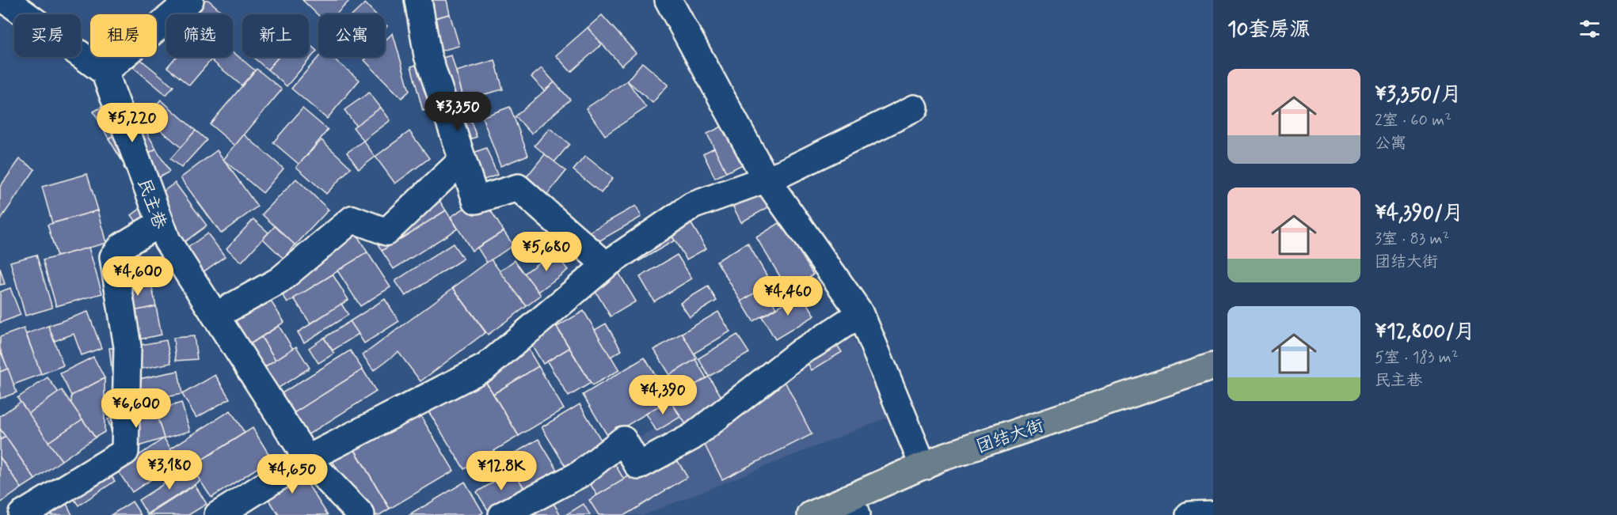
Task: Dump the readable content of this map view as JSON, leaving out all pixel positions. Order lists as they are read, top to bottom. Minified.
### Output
{"streets":{"main road":["团结大街"],"street":["民主巷"]},"page":{"heading":"10套房源","chip":["买房","租房","筛选","新上","公寓"],"list":[{"name":"¥3,350/月","note":"2室 · 60 m² · 公寓"},{"name":"¥4,390/月","note":"3室 · 83 m² · 团结大街"},{"name":"¥12,800/月","note":"5室 · 183 m² · 民主巷"}],"price":["¥3,350","¥5,220","¥5,680","¥4,600","¥4,460","¥4,390","¥6,600","¥3,180","¥12.8K","¥4,650"]}}
